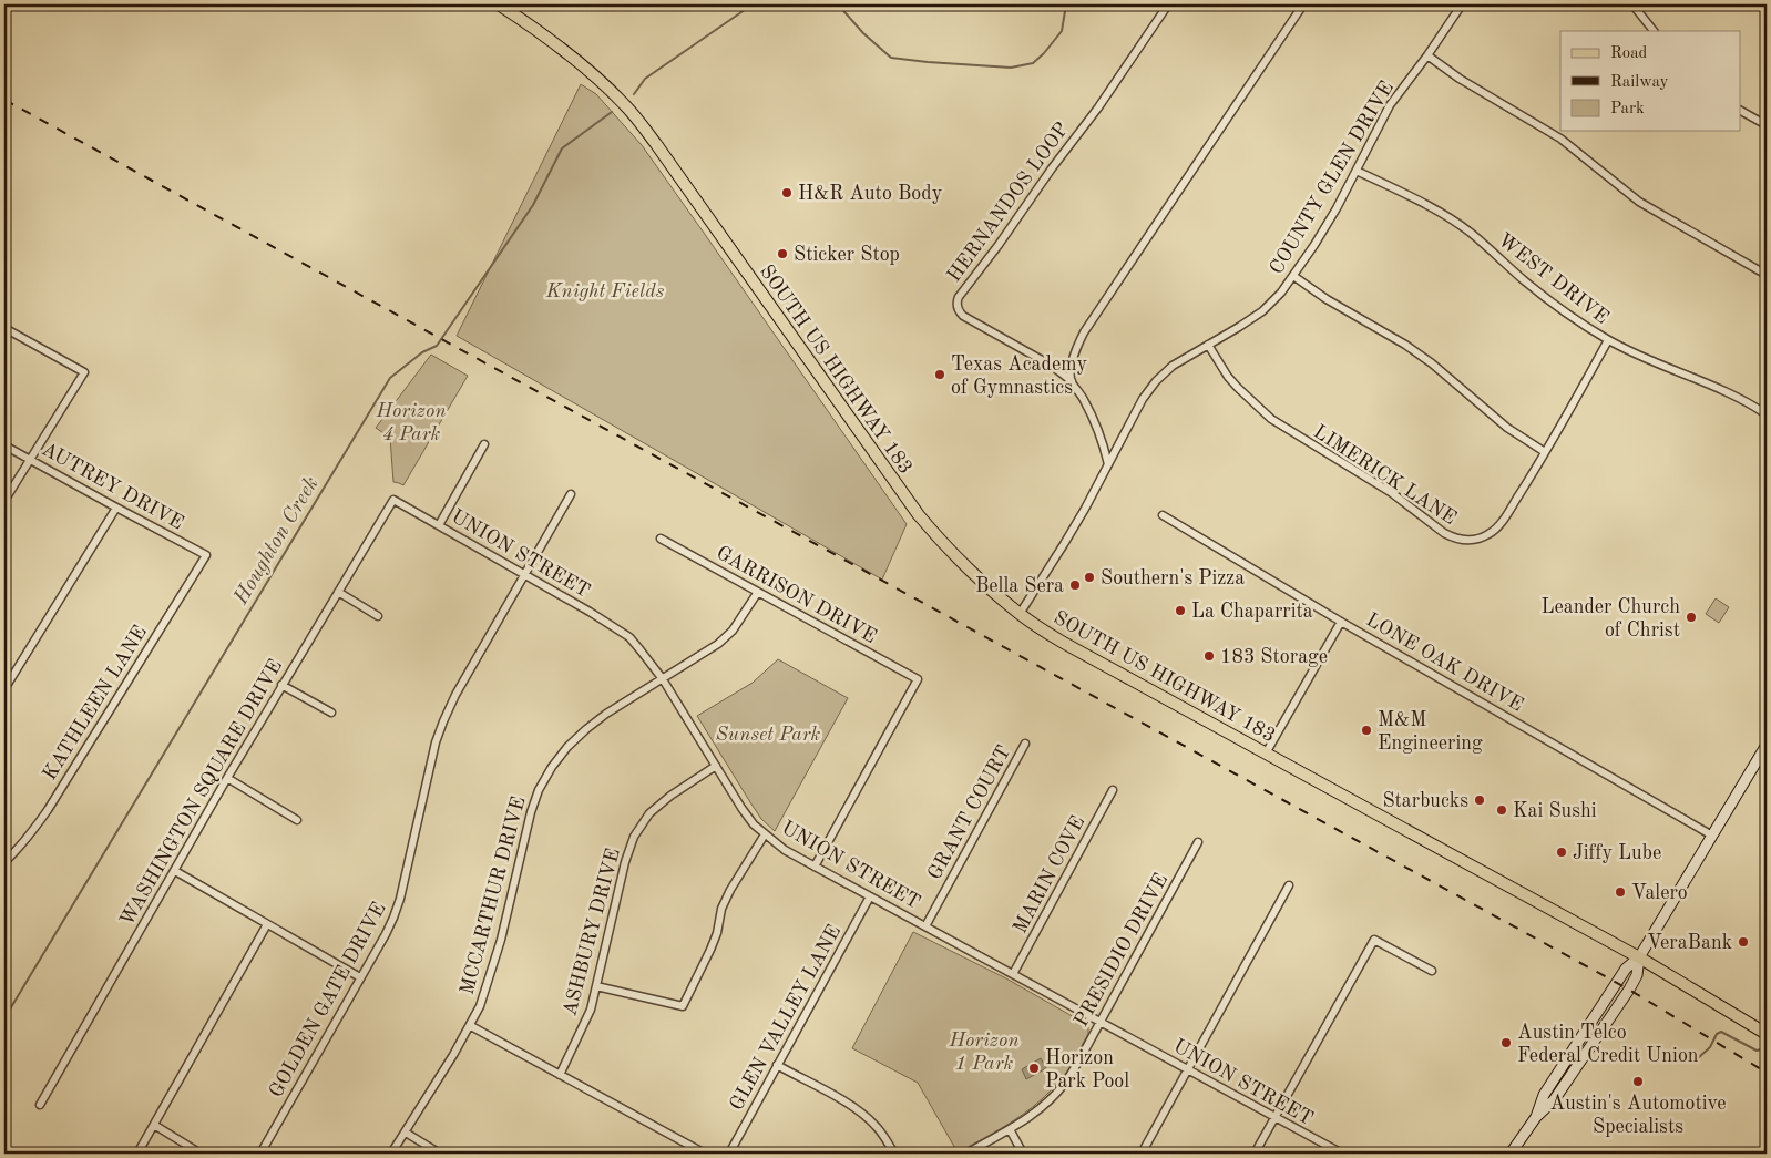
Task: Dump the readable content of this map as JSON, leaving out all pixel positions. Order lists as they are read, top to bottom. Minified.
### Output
{"streets":{"main road":["SOUTH US HIGHWAY 183"],"street":["COUNTY GLEN DRIVE","HERNANDOS LOOP","WEST DRIVE","LIMERICK LANE","AUTREY DRIVE","UNION STREET","GARRISON DRIVE","LONE OAK DRIVE","KATHLEEN LANE","WASHINGTON SQUARE DRIVE","GRANT COURT","MARIN COVE","MCCARTHUR DRIVE","ASHBURY DRIVE","PRESIDIO DRIVE","GOLDEN GATE DRIVE","GLEN VALLEY LANE"]},"crossings":[["COUNTY GLEN DRIVE","HERNANDOS LOOP"],["COUNTY GLEN DRIVE","WEST DRIVE"],["COUNTY GLEN DRIVE","SOUTH US HIGHWAY 183"],["COUNTY GLEN DRIVE","LIMERICK LANE"],["WEST DRIVE","LIMERICK LANE"],["AUTREY DRIVE","KATHLEEN LANE"],["UNION STREET","GARRISON DRIVE"],["UNION STREET","WASHINGTON SQUARE DRIVE"],["UNION STREET","GRANT COURT"],["UNION STREET","MARIN COVE"],["UNION STREET","MCCARTHUR DRIVE"],["UNION STREET","ASHBURY DRIVE"],["UNION STREET","PRESIDIO DRIVE"],["UNION STREET","GOLDEN GATE DRIVE"],["UNION STREET","GLEN VALLEY LANE"],["GARRISON DRIVE","MCCARTHUR DRIVE"]],"water":["Houghton Creek"],"parks":["Knight Fields","Horizon 4 Park","Sunset Park","Horizon 1 Park"],"places":["H&R Auto Body","Sticker Stop","Texas Academy of Gymnastics","Southern's Pizza","Bella Sera","La Chaparrita","Leander Church of Christ","183 Storage","M&M Engineering","Starbucks","Kai Sushi","Jiffy Lube","Valero","VeraBank","Austin Telco Federal Credit Union","Horizon Park Pool","Austin's Automotive Specialists"],"legend":["Road","Railway","Park"]}
